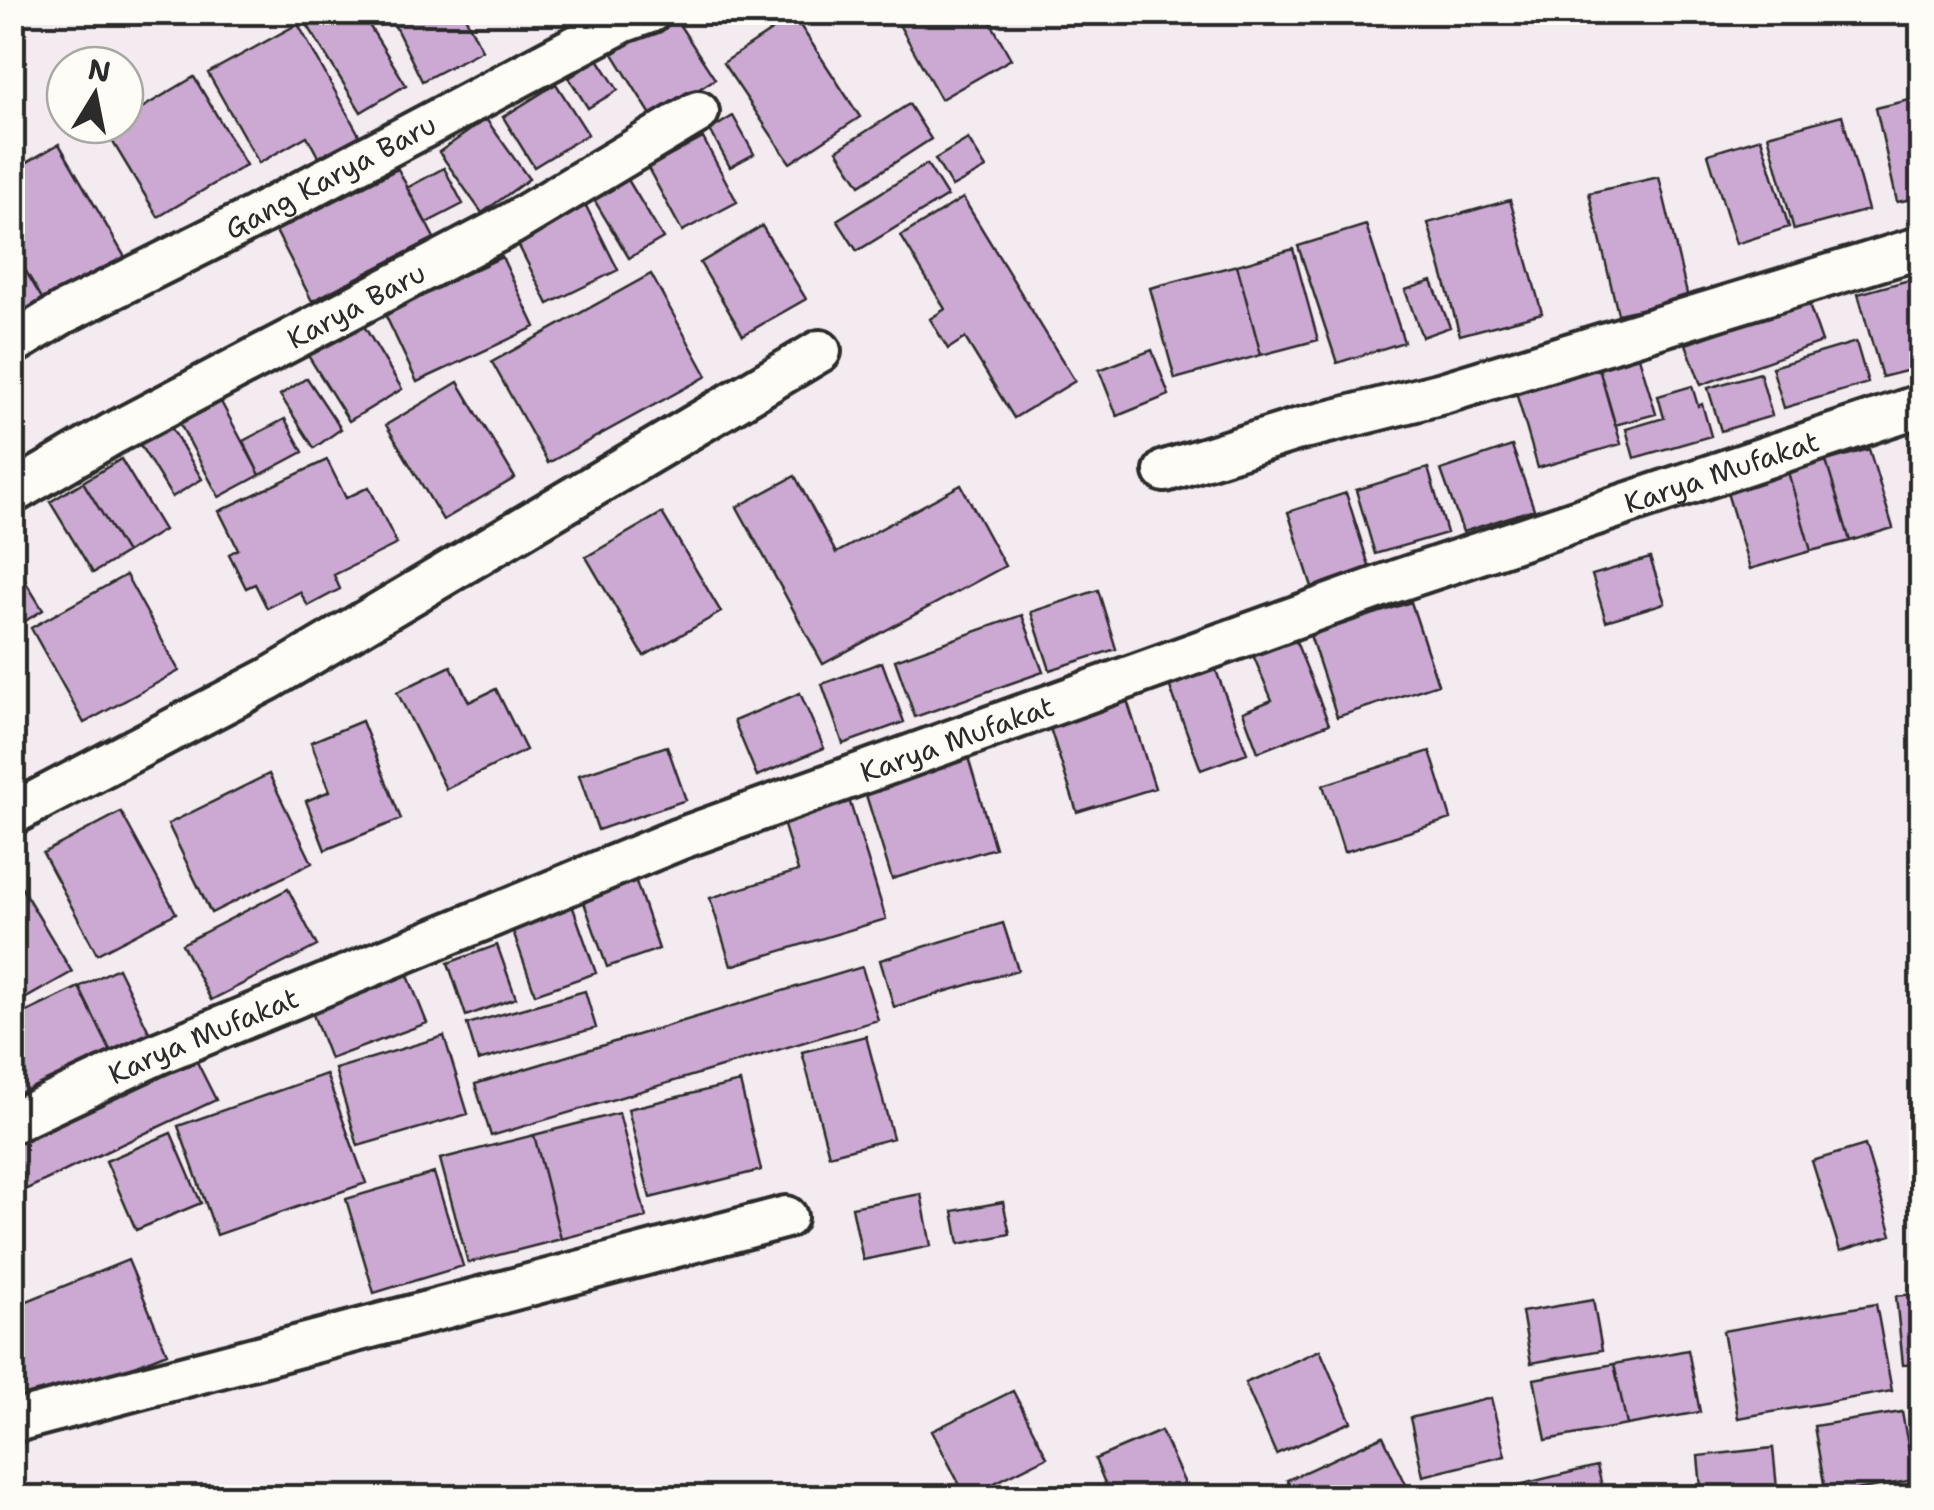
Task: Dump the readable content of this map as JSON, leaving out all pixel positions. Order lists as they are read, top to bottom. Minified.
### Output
{"streets":{"street":["Gang Karya Baru","Karya Baru","Karya Mufakat"]},"north":"top"}
